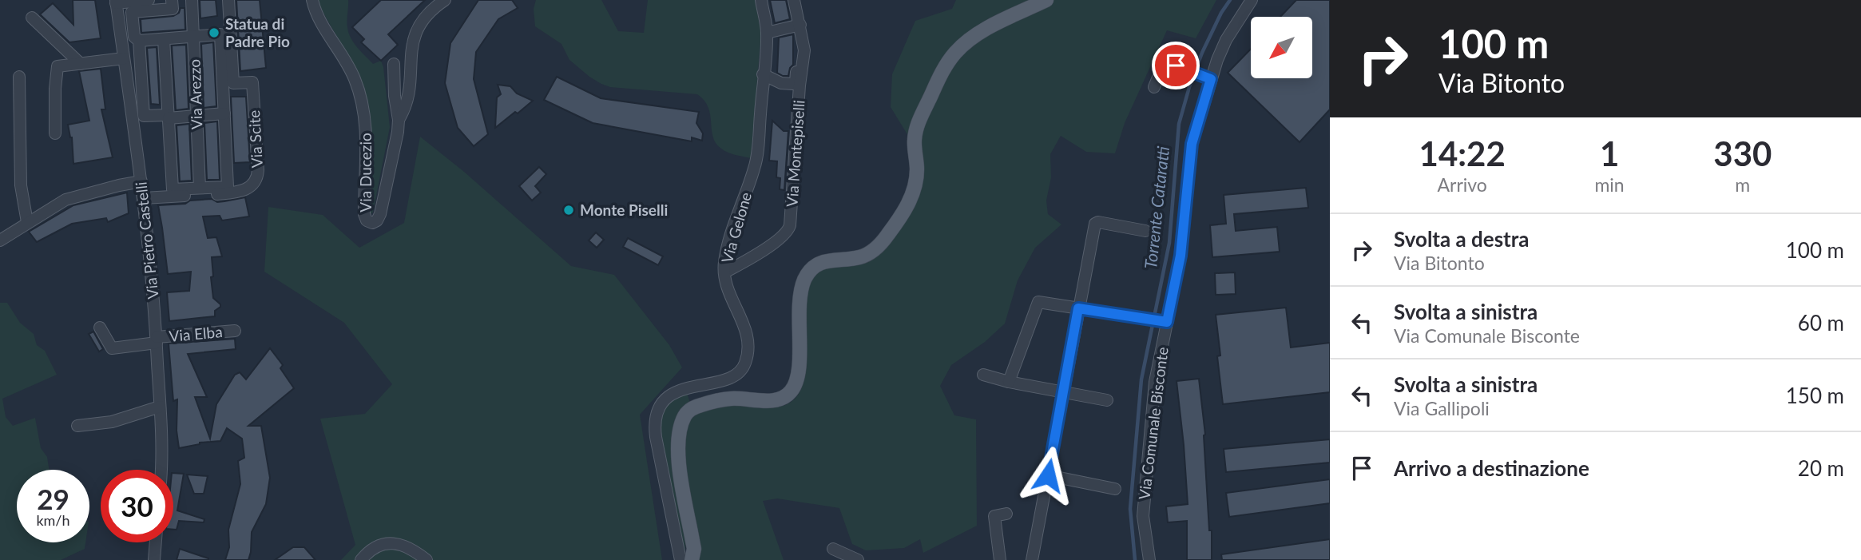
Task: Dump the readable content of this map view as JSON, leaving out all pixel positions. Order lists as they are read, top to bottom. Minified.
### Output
{"streets":{"street":["Via Arezzo","Via Scite","Via Montepiselli","Via Ducezio","Via Gelone","Via Pietro Castelli","Via Elba","Via Comunale Bisconte"]},"crossings":[["Via Scite","Via Pietro Castelli"],["Via Montepiselli","Via Gelone"],["Via Pietro Castelli","Via Elba"]],"water":["Torrente Cataratti"],"places":["Statua di Padre Pio","Monte Piselli"],"north":"bottom left","page":{"turn":["100 m","Via Bitonto"],"eta":["14:22","Arrivo","1","min","330","m"],"list":[{"name":"Svolta a destra","note":"Via Bitonto","value":"100 m"},{"name":"Svolta a sinistra","note":"Via Comunale Bisconte","value":"60 m"},{"name":"Svolta a sinistra","note":"Via Gallipoli","value":"150 m"},{"name":"Arrivo a destinazione","value":"20 m"}],"speed":"29 km/h","limit":"30"}}
